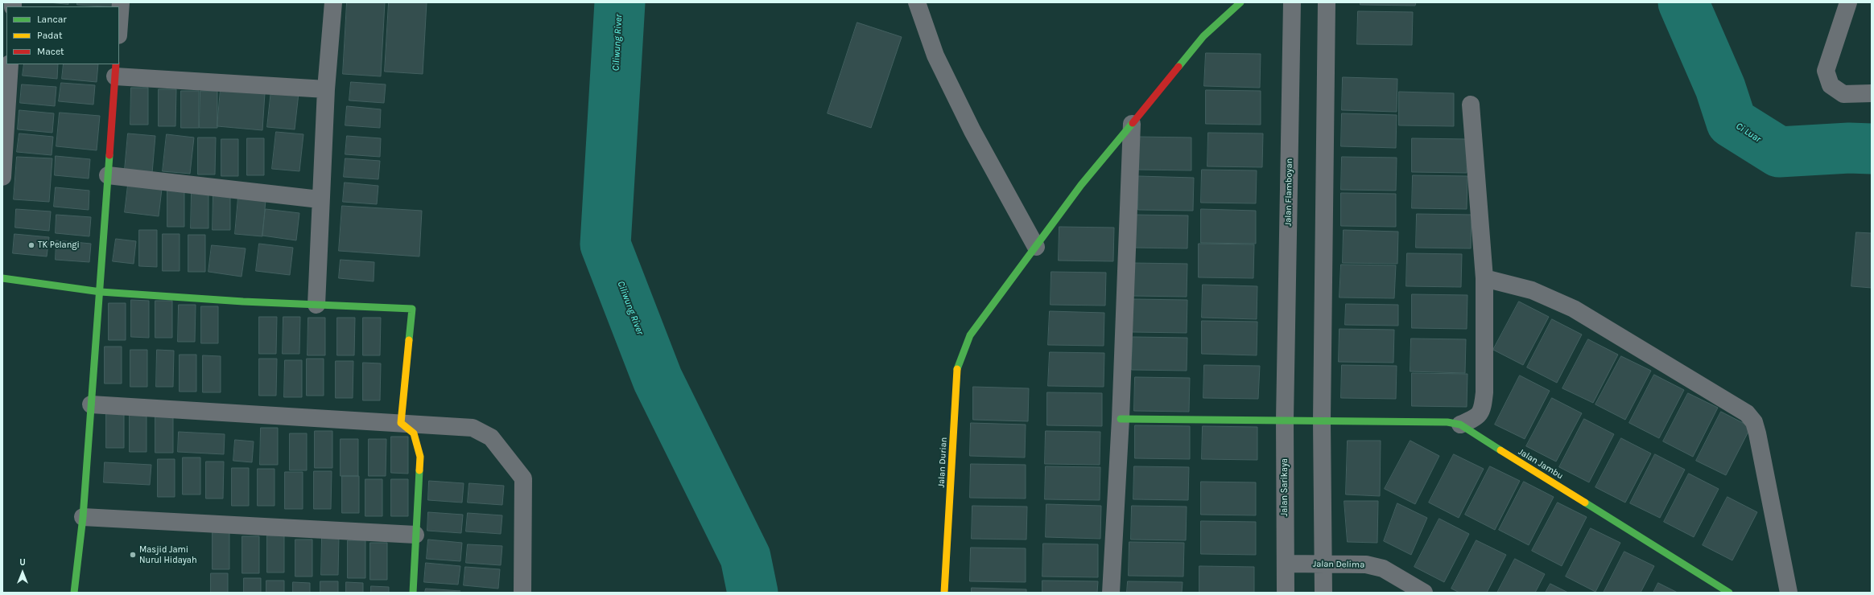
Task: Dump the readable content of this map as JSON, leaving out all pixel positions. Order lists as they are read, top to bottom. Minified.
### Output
{"streets":{"street":["Jalan Flamboyan","Jalan Durian","Jalan Jambu","Jalan Sarikaya","Jalan Delima"]},"crossings":[["Jalan Flamboyan","Jalan Sarikaya"],["Jalan Jambu","Jalan Sarikaya"],["Jalan Sarikaya","Jalan Delima"]],"water":["Ciliwung River","Ci Luar"],"places":["TK Pelangi","Masjid Jami Nurul Hidayah"],"legend":["Lancar","Padat","Macet"],"north":"top"}
